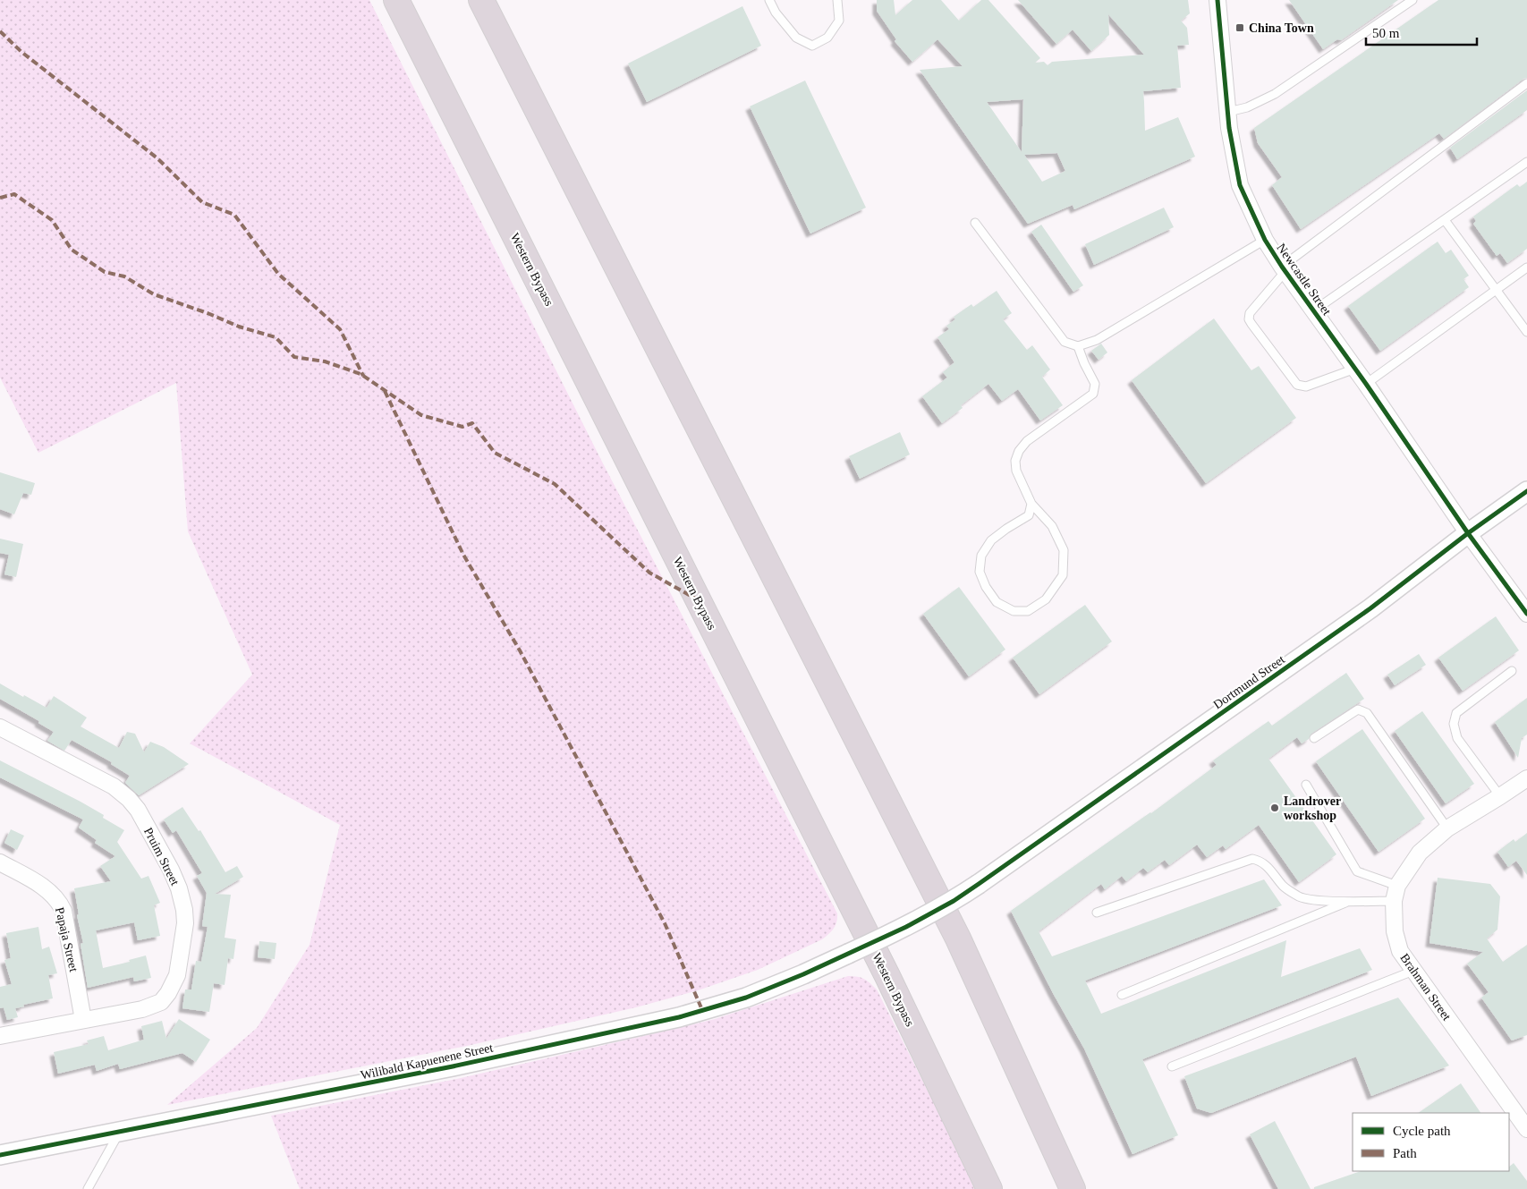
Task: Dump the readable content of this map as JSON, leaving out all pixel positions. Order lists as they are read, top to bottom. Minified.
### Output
{"streets":{"highway":["Western Bypass"],"street":["Newcastle Street","Dortmund Street","Pruim Street","Papaja Street","Brahman Street","Wilibald Kapuenene Street"]},"crossings":[["Newcastle Street","Dortmund Street"],["Dortmund Street","Wilibald Kapuenene Street"],["Pruim Street","Papaja Street"]],"places":{"transit":["China Town"],"other":["Landrover workshop"]},"legend":["Cycle path","Path"],"scale_bar":"50 m"}
